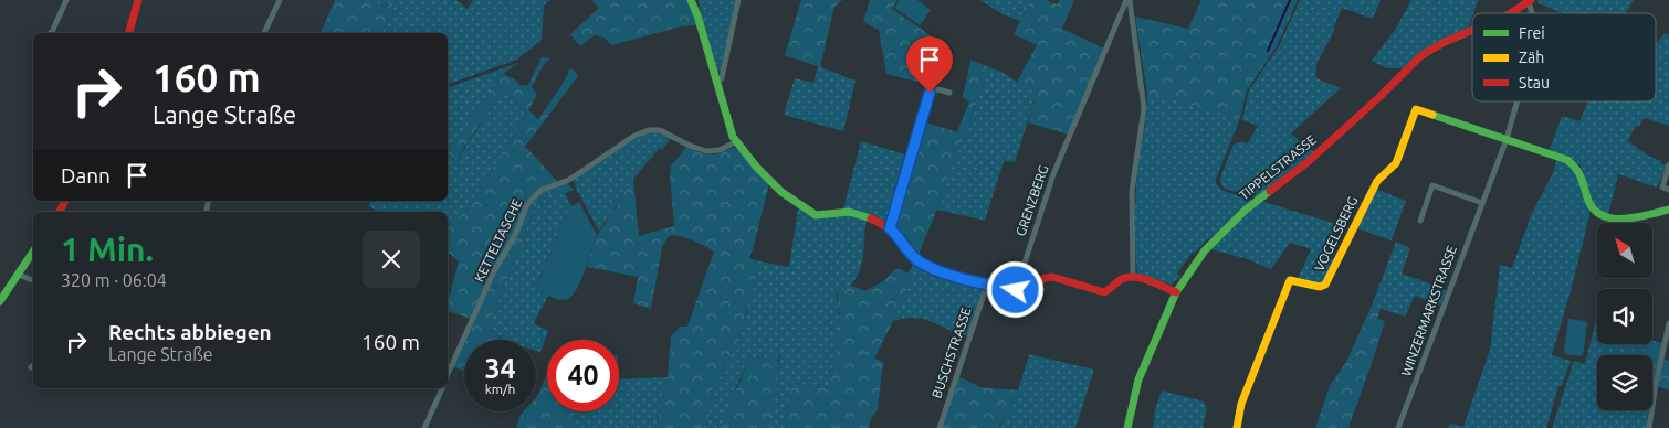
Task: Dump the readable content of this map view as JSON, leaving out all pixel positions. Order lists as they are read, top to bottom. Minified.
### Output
{"streets":{"street":["TIPPELSTRASSE","GRENZBERG","VOGELSBERG","KETTELTASCHE","WINZERMARKSTRASSE","BUSCHSTRASSE"]},"crossings":[["VOGELSBERG","WINZERMARKSTRASSE"]],"legend":["Frei","Zäh","Stau"],"north":"top left","page":{"turn":["160 m","Lange Straße"],"then":"Dann","heading":["1 Min.","320 m · 06:04"],"list":[{"name":"Rechts abbiegen","note":"Lange Straße","value":"160 m"}],"speed":"34 km/h","limit":"40"}}
